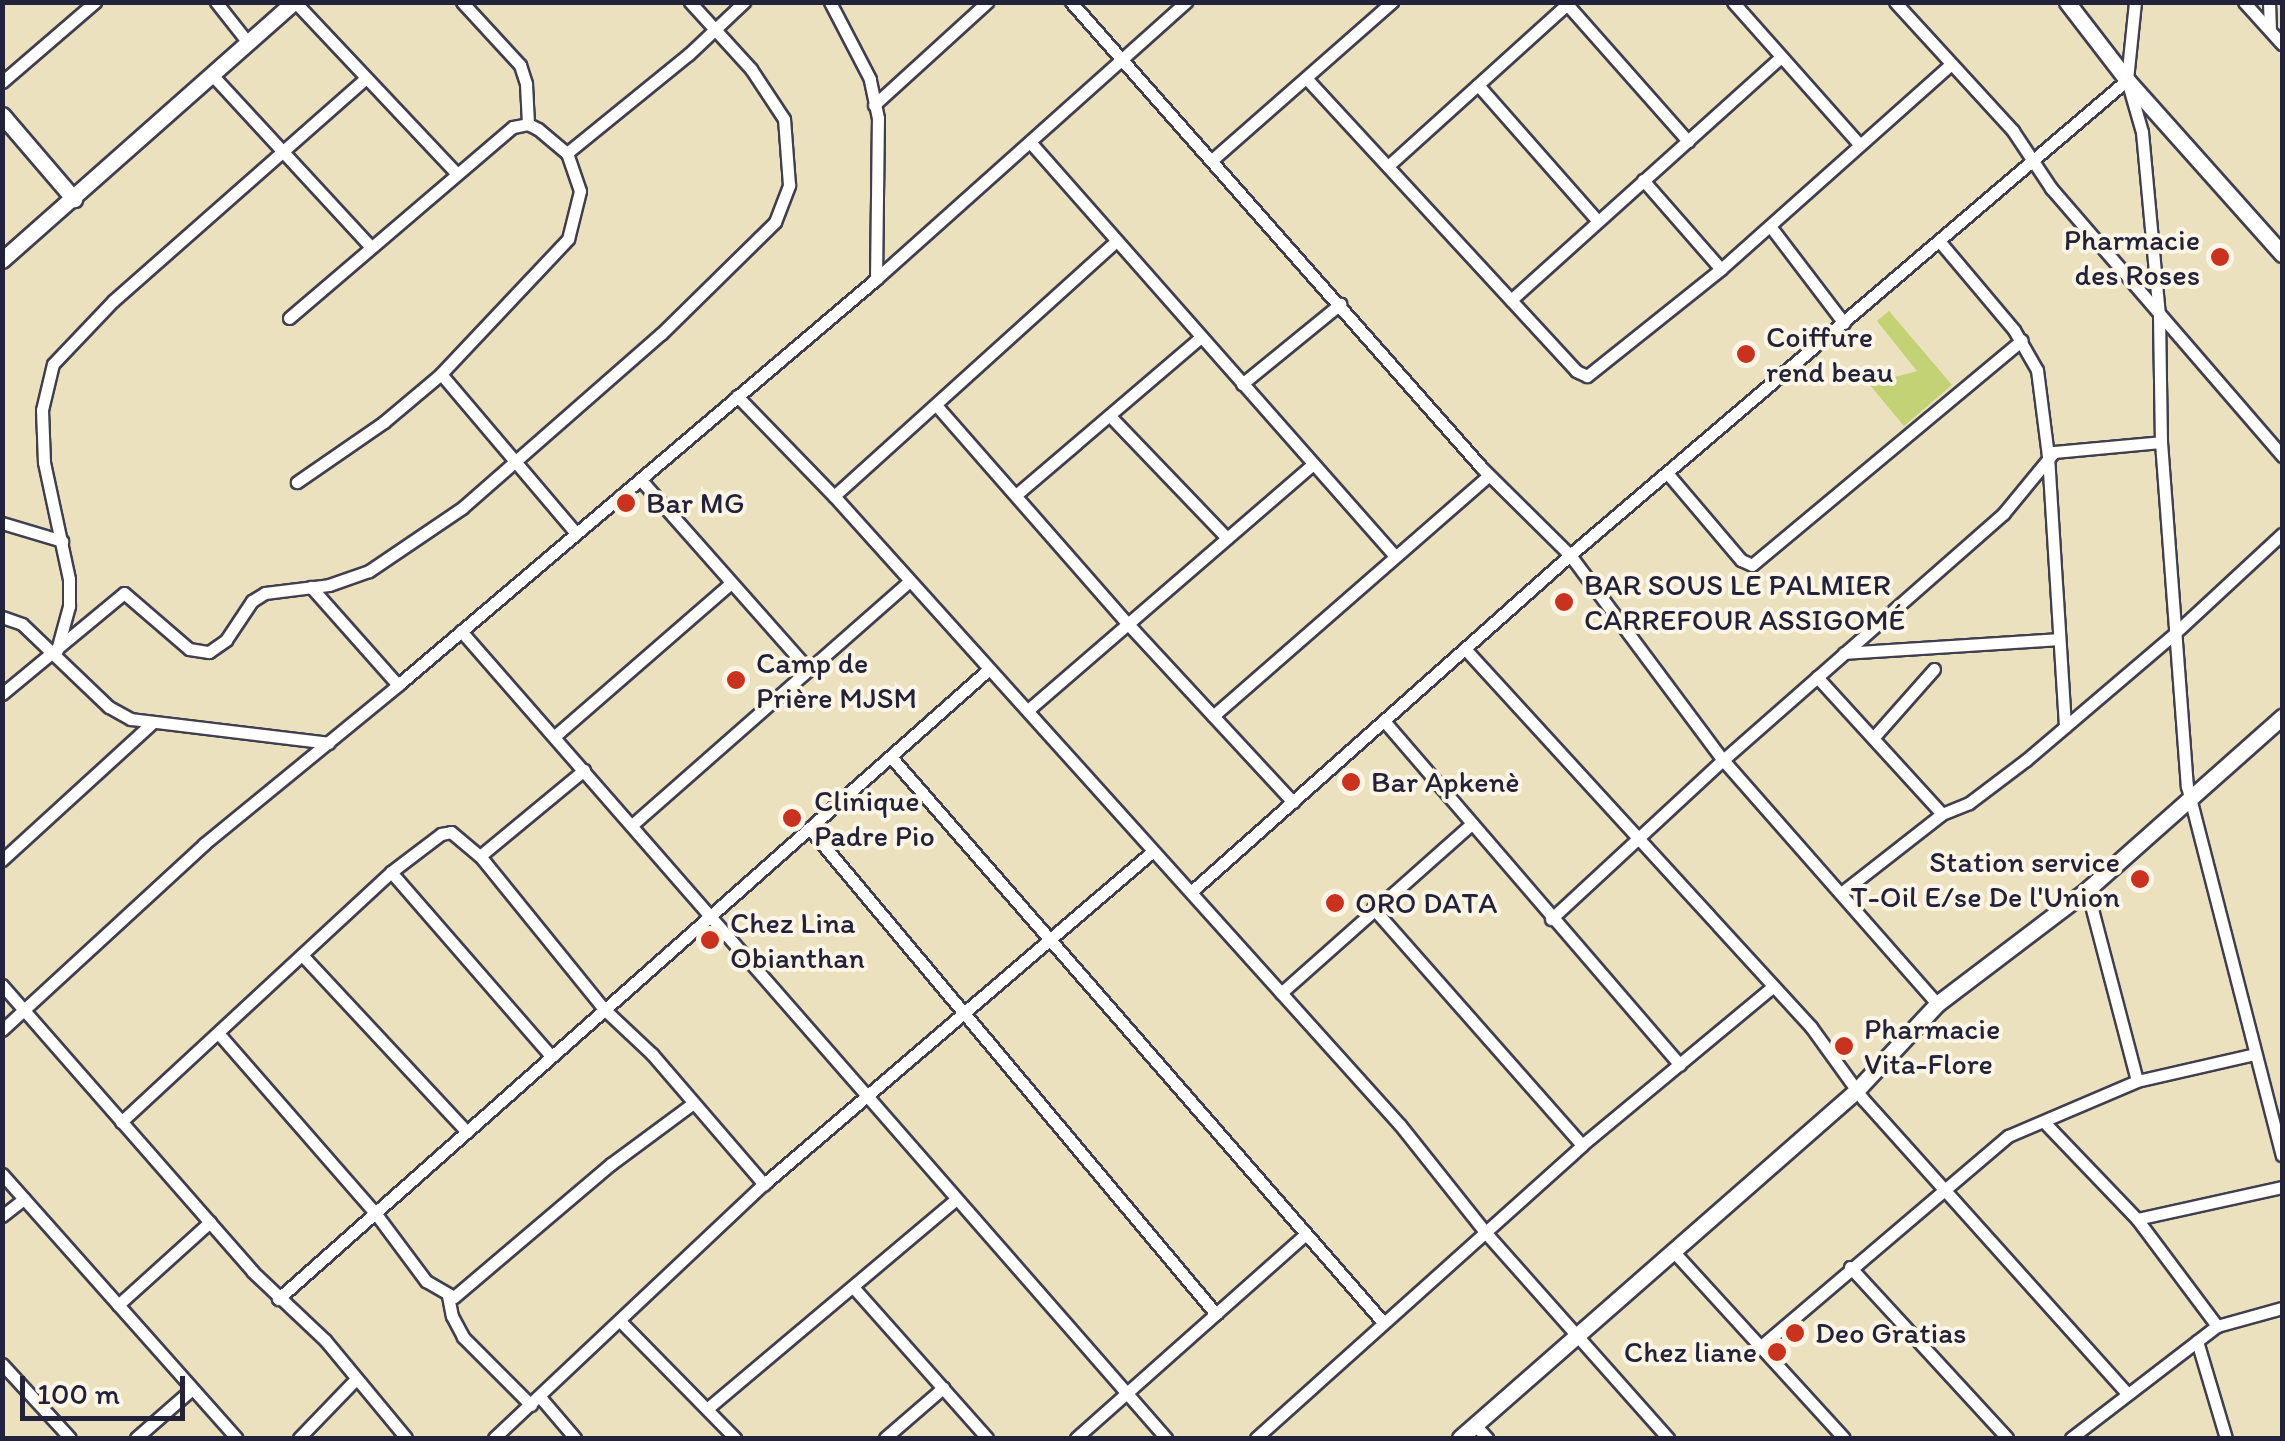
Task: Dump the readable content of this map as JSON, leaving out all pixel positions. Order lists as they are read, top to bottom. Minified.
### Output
{"places":["Pharmacie des Roses","Coiffure rend beau","Bar MG","BAR SOUS LE PALMIER CARREFOUR ASSIGOMÉ","Camp de Prière MJSM","Bar Apkenè","Clinique Padre Pio","Station service T-Oil E/se De l'Union","ORO DATA","Chez Lina Obianthan","Pharmacie Vita-Flore","Deo Gratias","Chez liane"],"scale_bar":"100 m"}
